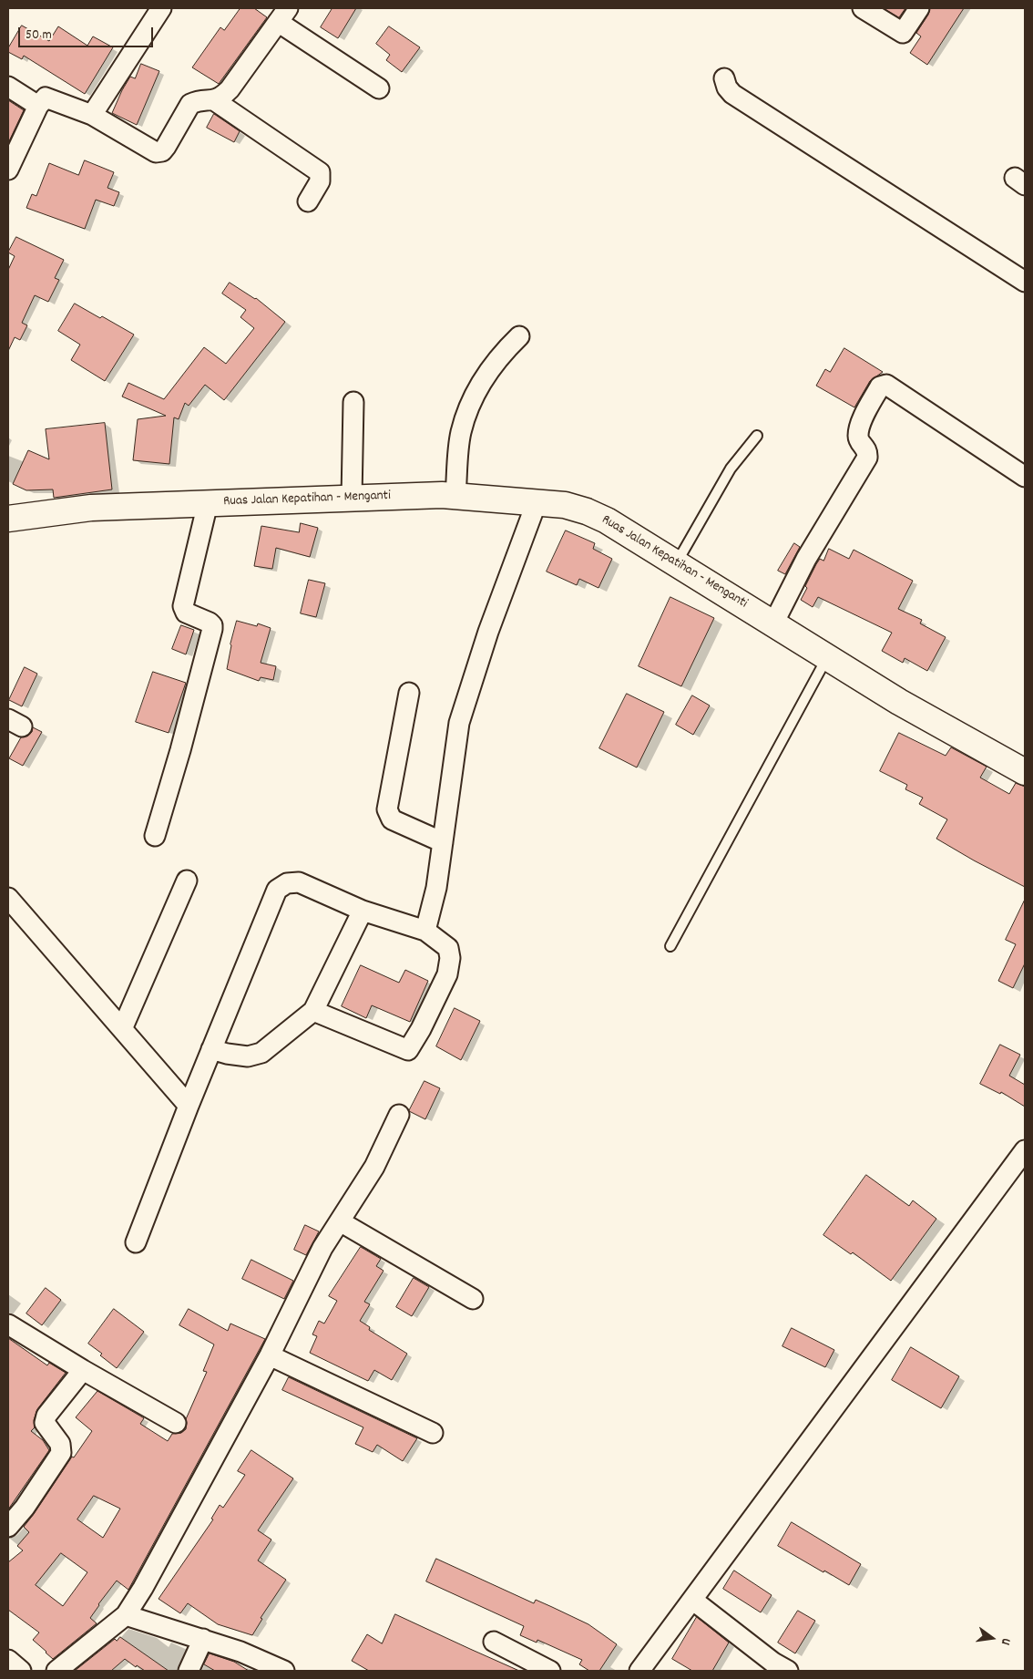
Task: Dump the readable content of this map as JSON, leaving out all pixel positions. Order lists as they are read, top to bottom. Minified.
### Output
{"streets":{"main road":["Ruas Jalan Kepatihan - Menganti"]},"scale_bar":"50 m","north":"right"}
